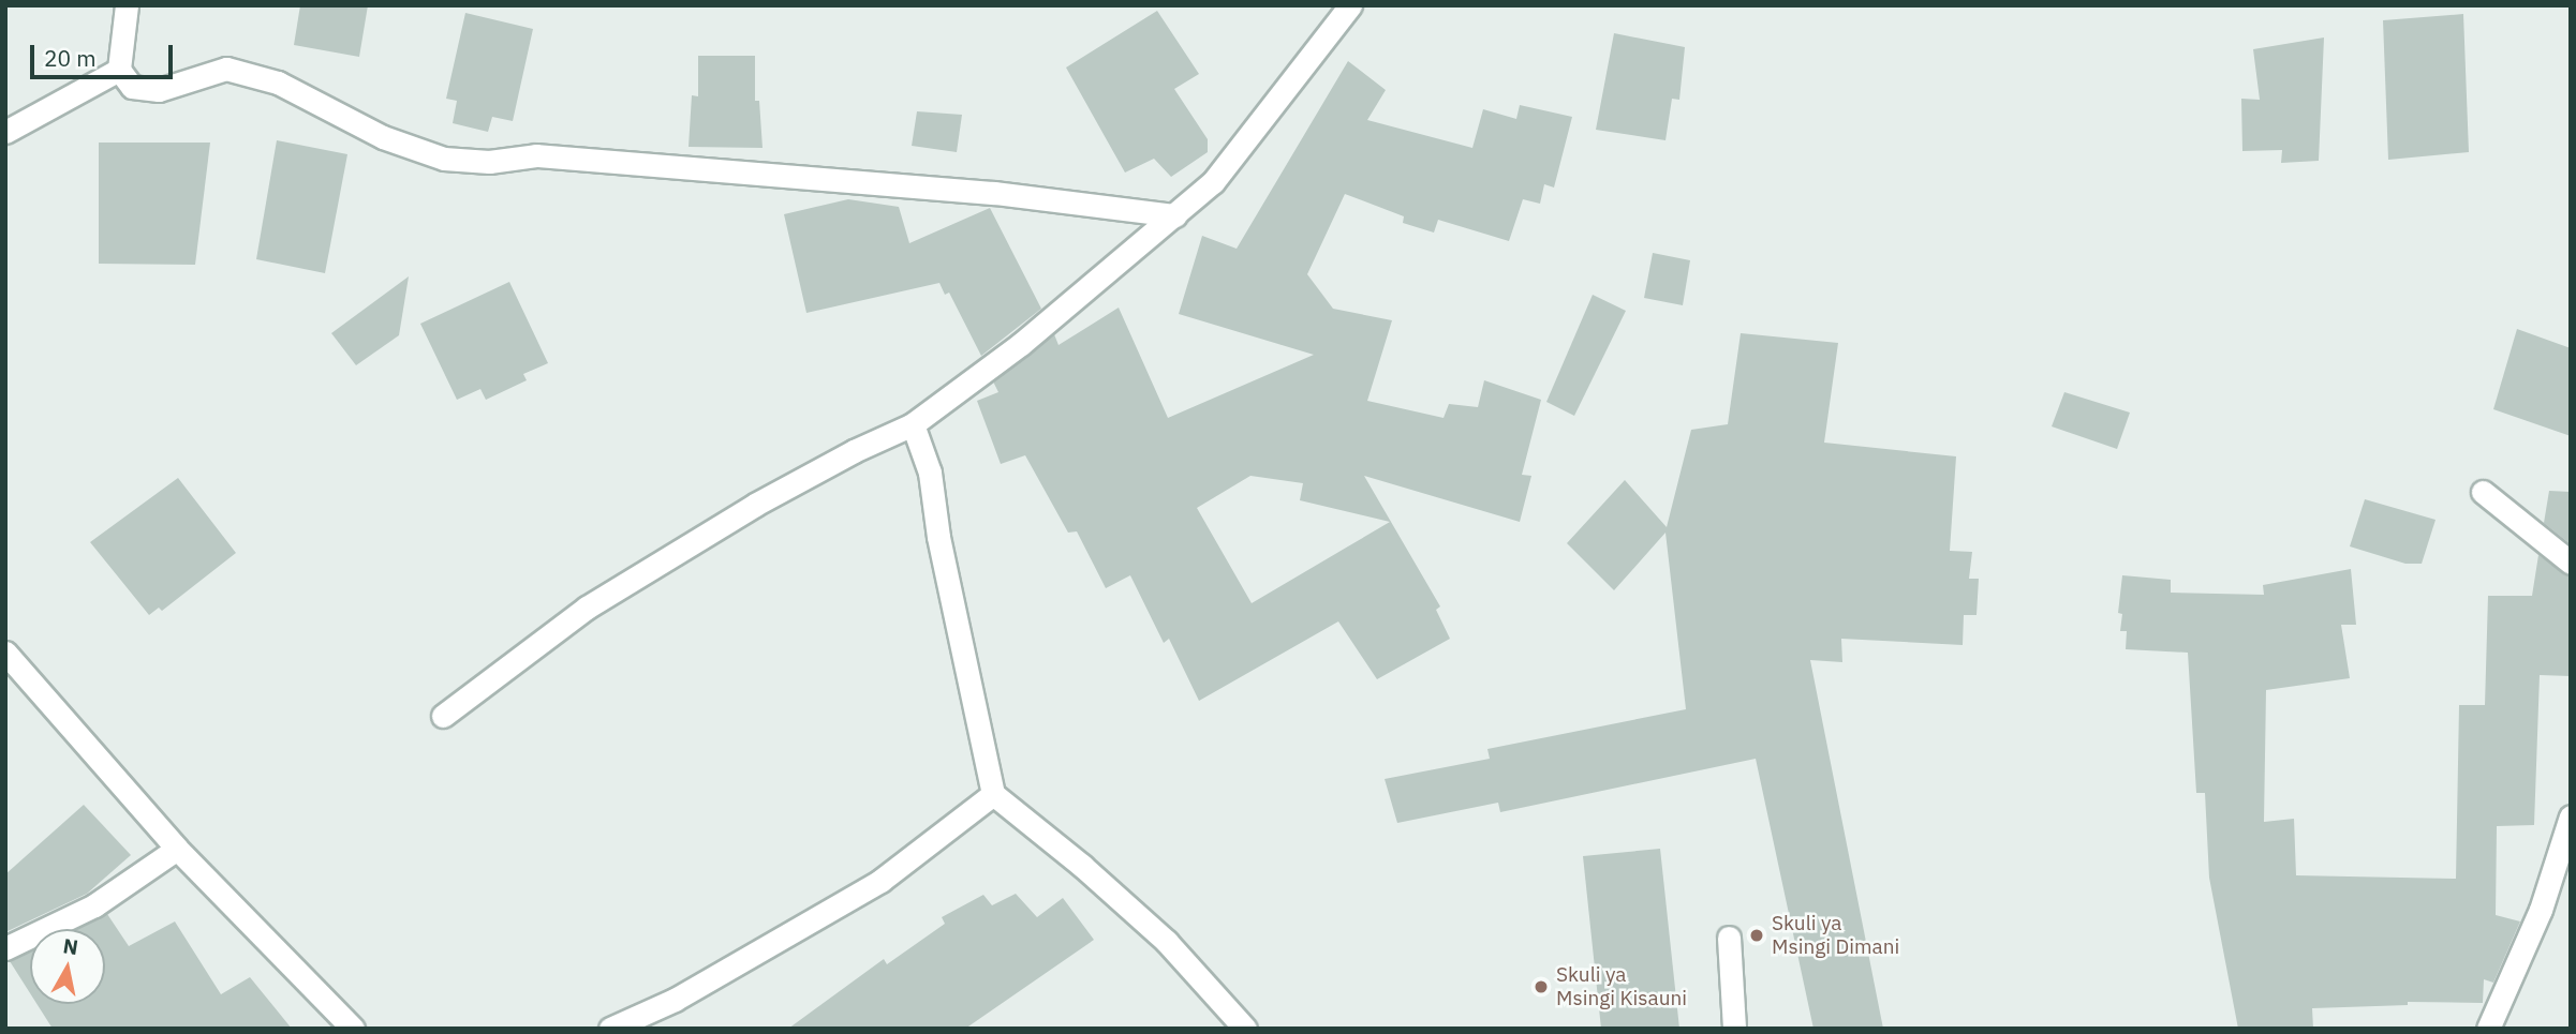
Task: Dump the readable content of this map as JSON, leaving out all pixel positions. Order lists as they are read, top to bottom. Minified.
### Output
{"places":["Skuli ya Msingi Dimani","Skuli ya Msingi Kisauni"],"scale_bar":"20 m","north":"top"}
